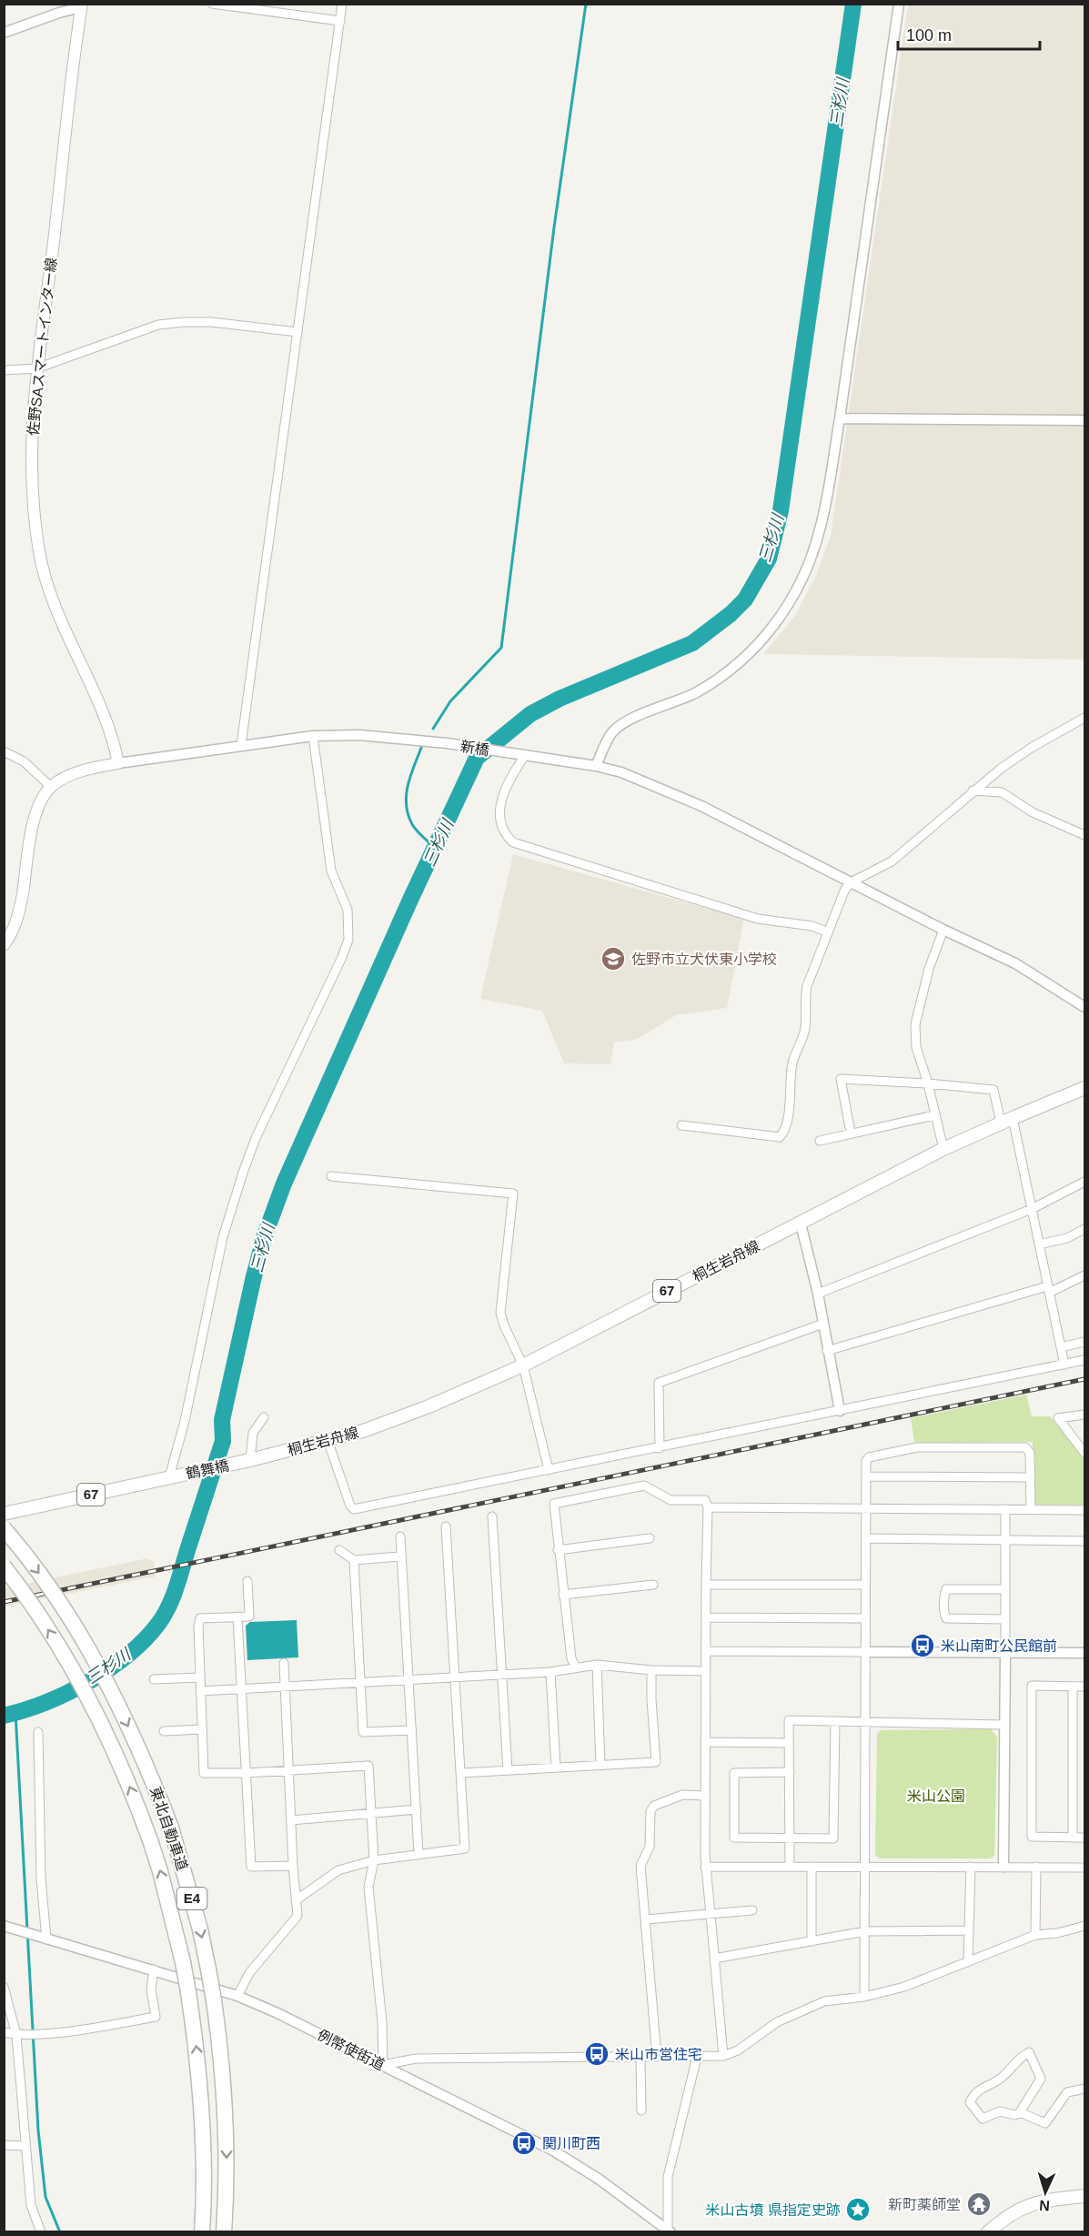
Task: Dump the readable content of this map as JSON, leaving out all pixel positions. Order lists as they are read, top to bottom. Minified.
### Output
{"streets":{"highway":["東北自動車道","E4"],"main road":["佐野SAスマートインター線","桐生岩舟線","67","鶴舞橋"],"street":["新橋","例幣使街道"]},"crossings":[["佐野SAスマートインター線","新橋"],["桐生岩舟線","鶴舞橋"],["67","鶴舞橋"]],"water":["三杉川"],"parks":["米山公園"],"places":{"school or university":["佐野市立犬伏東小学校"],"bus stop":["米山南町公民館前","米山市営住宅","関川町西"],"temple":["新町薬師堂"],"place":["米山古墳 県指定史跡"]},"scale_bar":"100 m","north":"bottom"}
